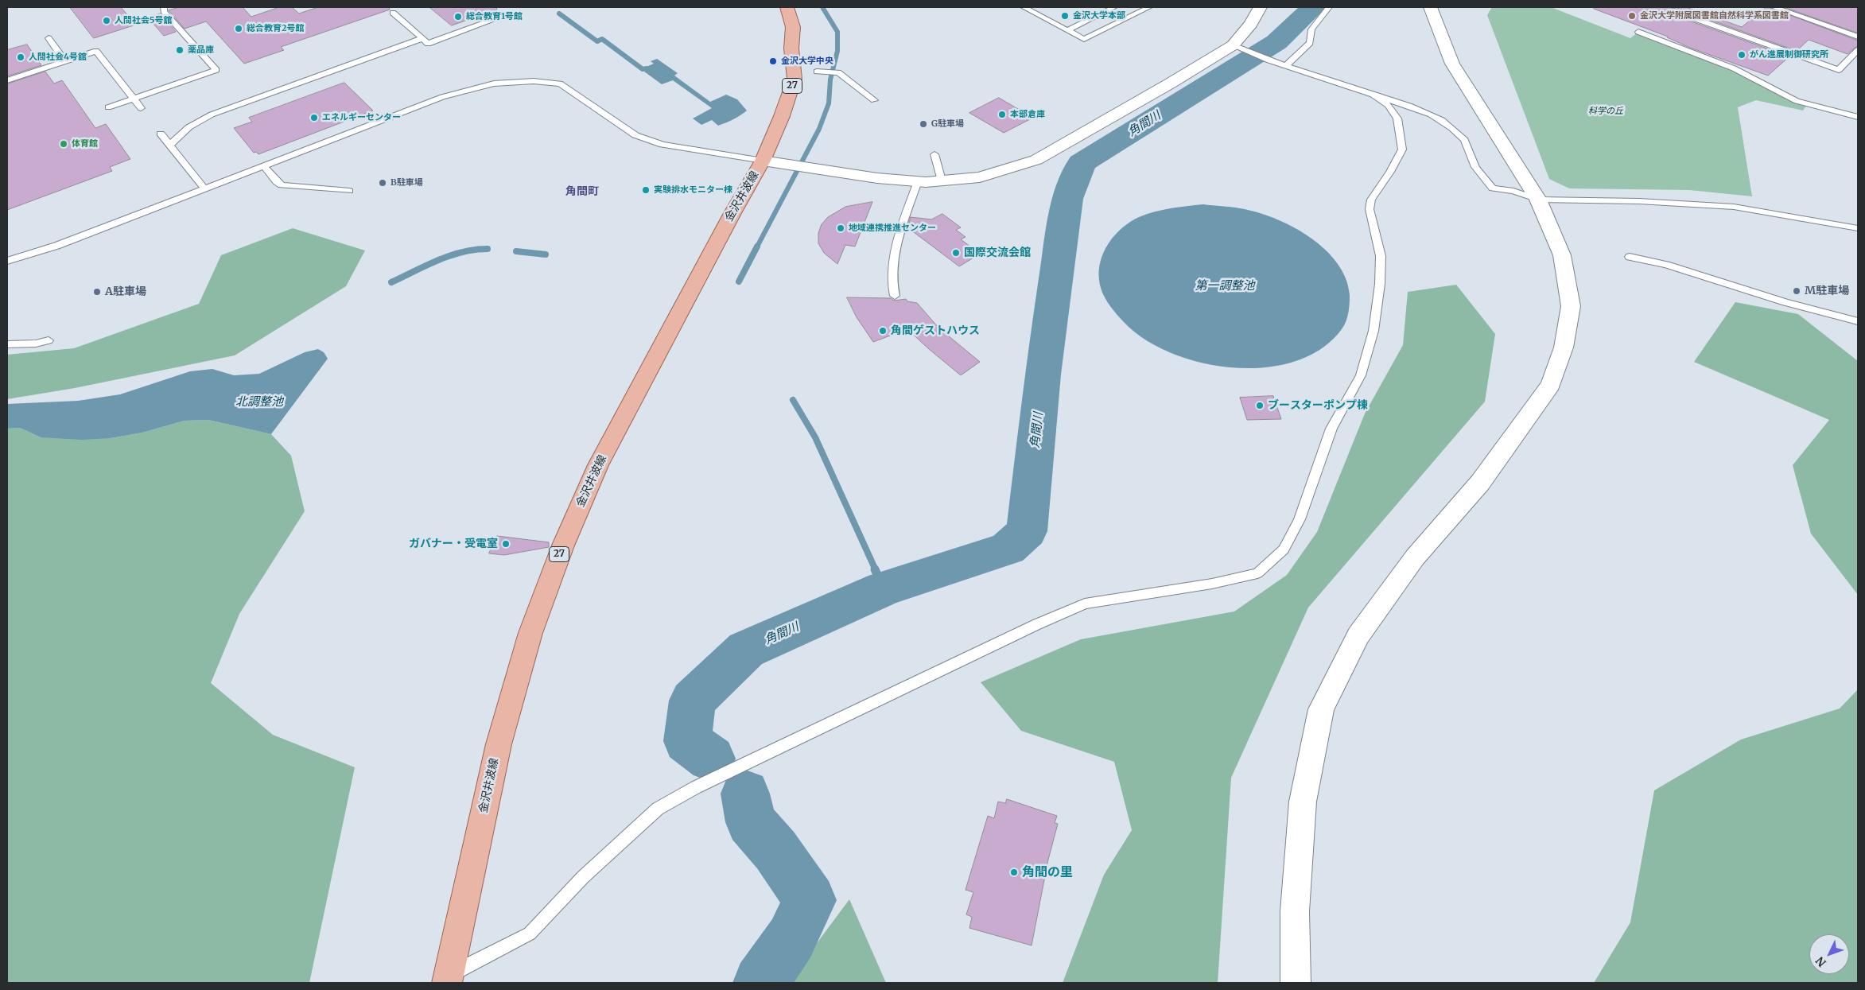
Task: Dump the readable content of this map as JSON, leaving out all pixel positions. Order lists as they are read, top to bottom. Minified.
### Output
{"streets":{"main road":["27","金沢井波線"]},"districts":["角間町"],"water":["角間川","第一調整池","北調整池"],"parks":["科学の丘"],"places":["金沢大学本部","金沢大学附属図書館自然科学系図書館","総合教育1号館","人間社会5号舘","総合教育2号館","薬品庫","がん進展制御研究所","人間社会4号舘","金沢大学中央","本部倉庫","エネルギーセンター","G駐車場","体育館","B駐車場","実験排水モニター棟","地域連携推進センター","国際交流会館","M駐車場","A駐車場","角間ゲストハウス","ブースターポンプ棟","ガバナー・受電室","角間の里"],"north":"bottom left"}
